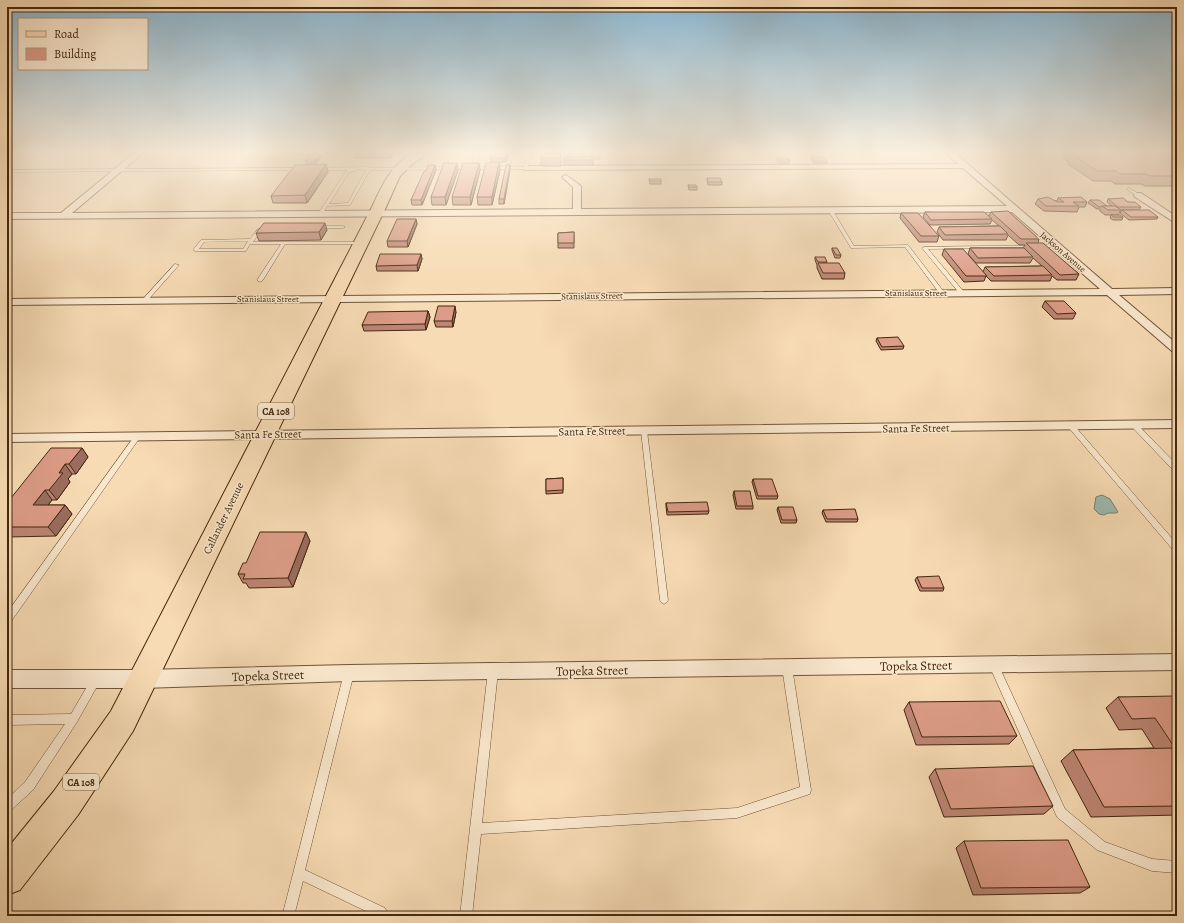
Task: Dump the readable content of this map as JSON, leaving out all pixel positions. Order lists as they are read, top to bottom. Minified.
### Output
{"streets":{"main road":["CA 108","Callander Avenue"],"street":["Jackson Avenue","Stanislaus Street","Santa Fe Street","Topeka Street"]},"crossings":[["Jackson Avenue","Stanislaus Street"],["Stanislaus Street","Callander Avenue"],["Santa Fe Street","Callander Avenue"],["Callander Avenue","Topeka Street"]],"legend":["Road","Building"]}
